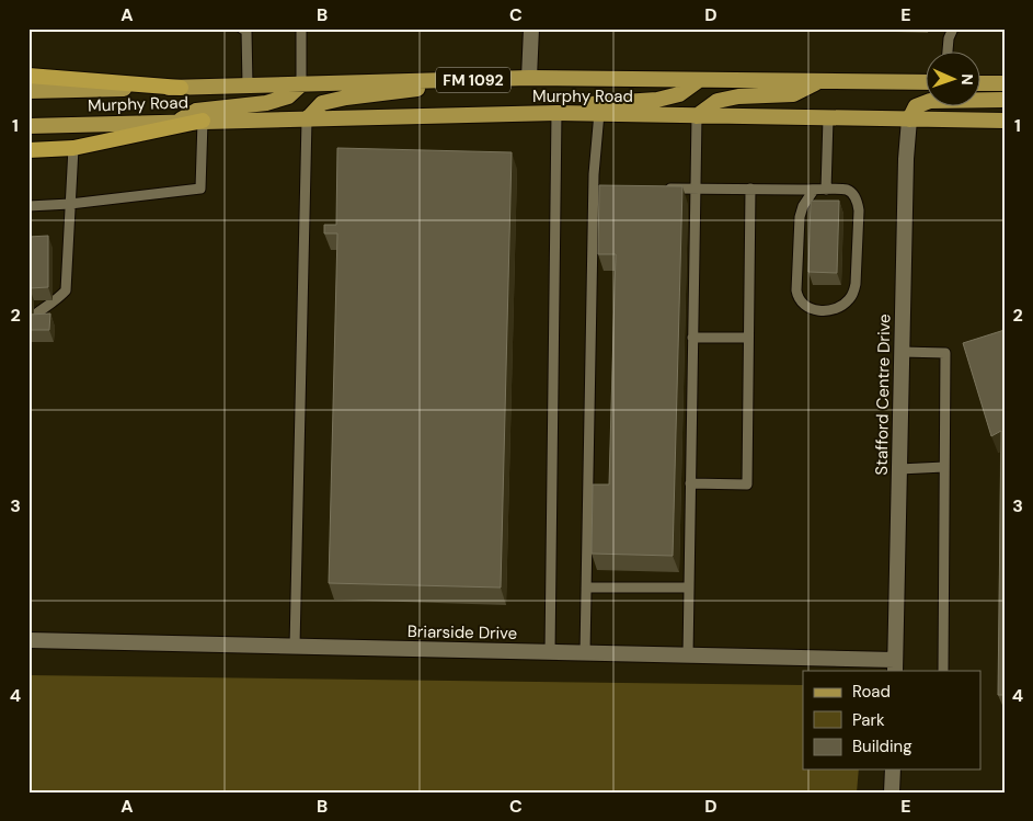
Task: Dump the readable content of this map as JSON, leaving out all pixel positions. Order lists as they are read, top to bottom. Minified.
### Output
{"streets":{"main road":["FM 1092","Murphy Road"],"street":["Stafford Centre Drive","Briarside Drive"]},"crossings":[["Murphy Road","Stafford Centre Drive"],["Stafford Centre Drive","Briarside Drive"]],"legend":["Road","Park","Building"],"north":"right","grid":{"columns":["A","B","C","D","E"],"rows":["1","2","3","4"]}}
